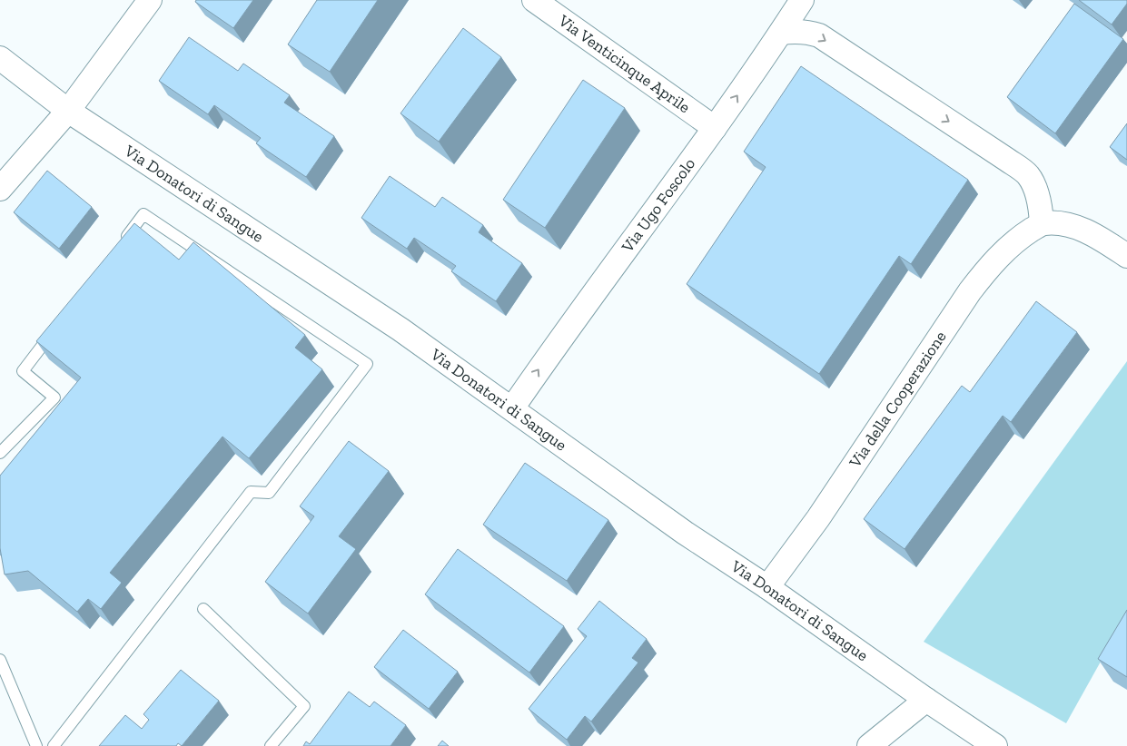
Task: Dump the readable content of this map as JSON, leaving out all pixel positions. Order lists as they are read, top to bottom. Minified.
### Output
{"streets":{"street":["Via Venticinque Aprile","Via Donatori di Sangue","Via Ugo Foscolo","Via della Cooperazione"]},"crossings":[["Via Venticinque Aprile","Via Ugo Foscolo"],["Via Donatori di Sangue","Via Ugo Foscolo"],["Via Donatori di Sangue","Via della Cooperazione"]],"one_way":["Via Ugo Foscolo"]}
